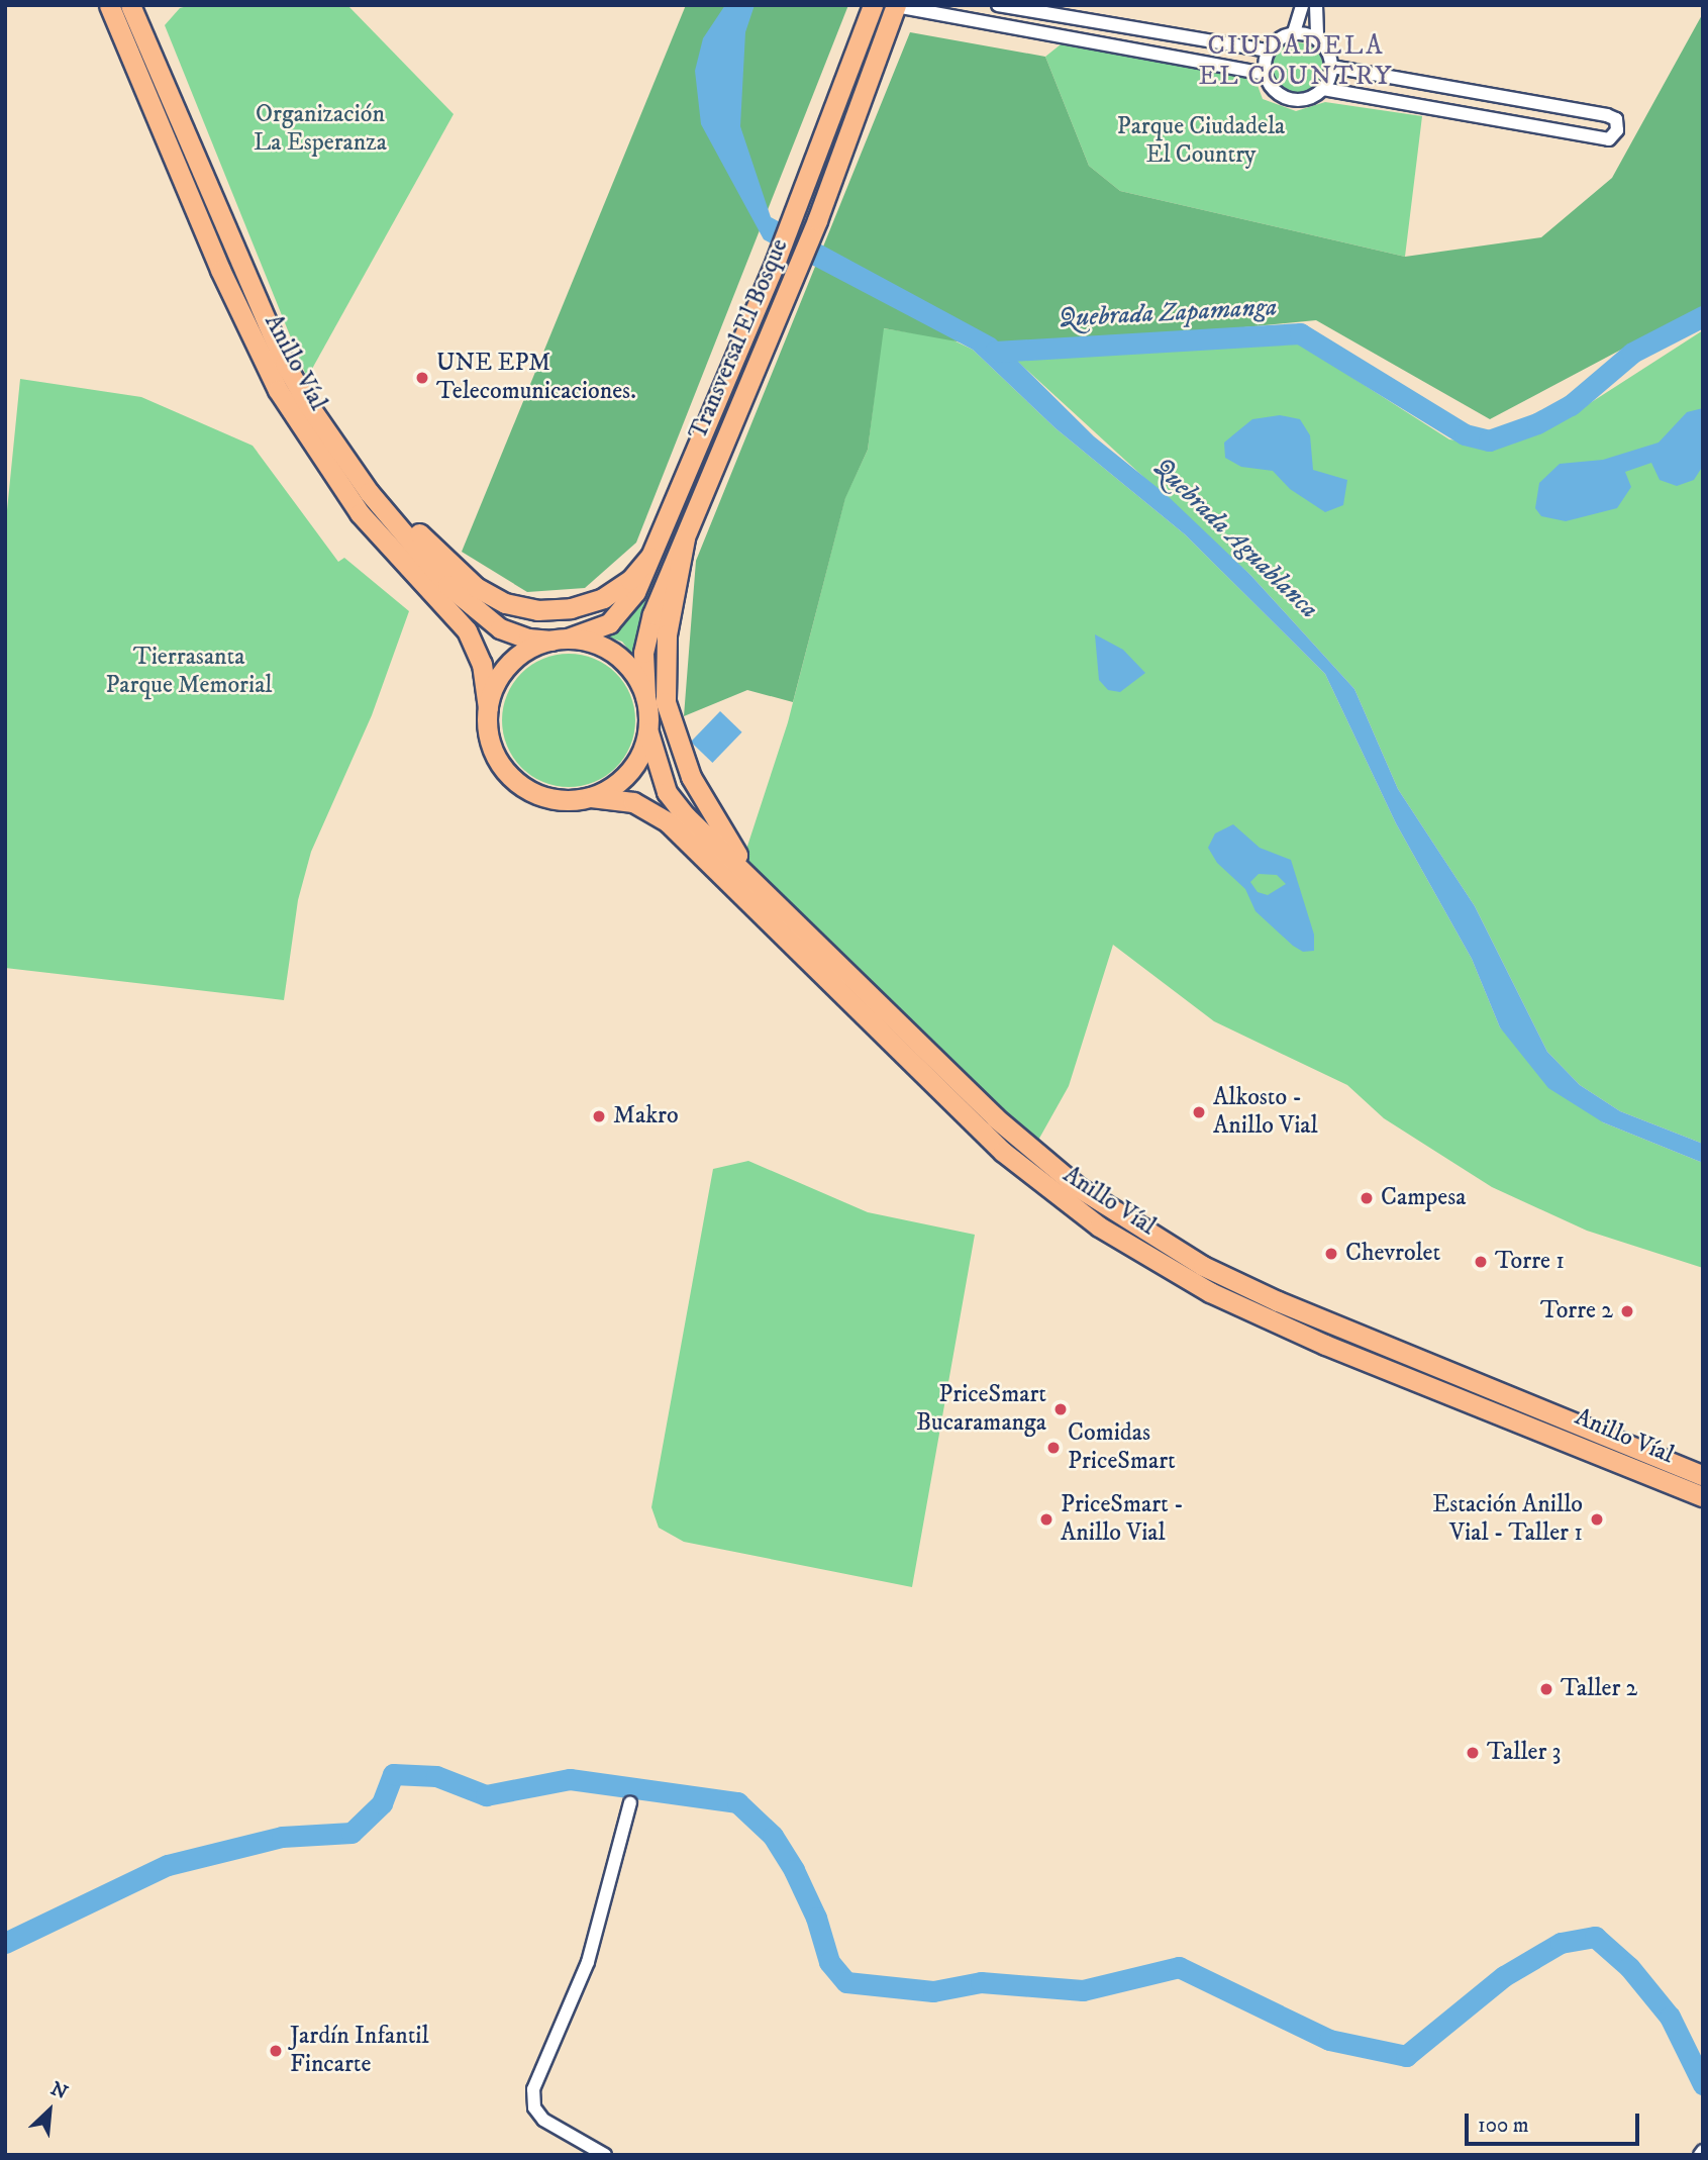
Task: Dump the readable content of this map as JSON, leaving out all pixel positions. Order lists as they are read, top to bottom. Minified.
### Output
{"streets":{"main road":["Transversal El Bosque","Anillo Víal"]},"crossings":[["Transversal El Bosque","Anillo Víal"]],"districts":["CIUDADELA EL COUNTRY"],"water":["Quebrada Zapamanga","Quebrada Aguablanca"],"parks":["Organización La Esperanza","Parque Ciudadela El Country","Tierrasanta Parque Memorial"],"places":["UNE EPM Telecomunicaciones.","Alkosto - Anillo Vial","Makro","Campesa","Chevrolet","Torre 1","Torre 2","PriceSmart Bucaramanga","Comidas PriceSmart","PriceSmart - Anillo Vial","Estación Anillo Vial - Taller 1","Taller 2","Taller 3","Jardín Infantil Fincarte"],"scale_bar":"100 m","north":"top right"}
